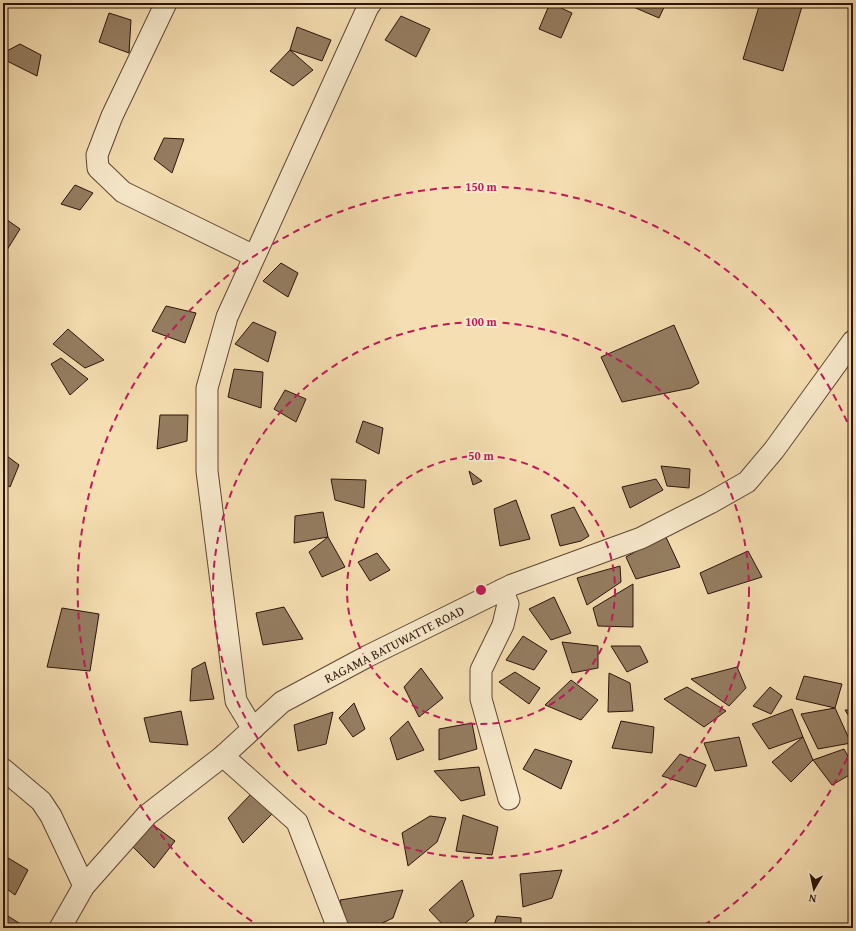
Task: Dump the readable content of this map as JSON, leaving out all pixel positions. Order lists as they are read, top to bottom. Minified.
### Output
{"streets":{"street":["RAGAMA BATUWATTE ROAD"]},"north":"bottom","rings":["150 m","100 m","50 m"]}
